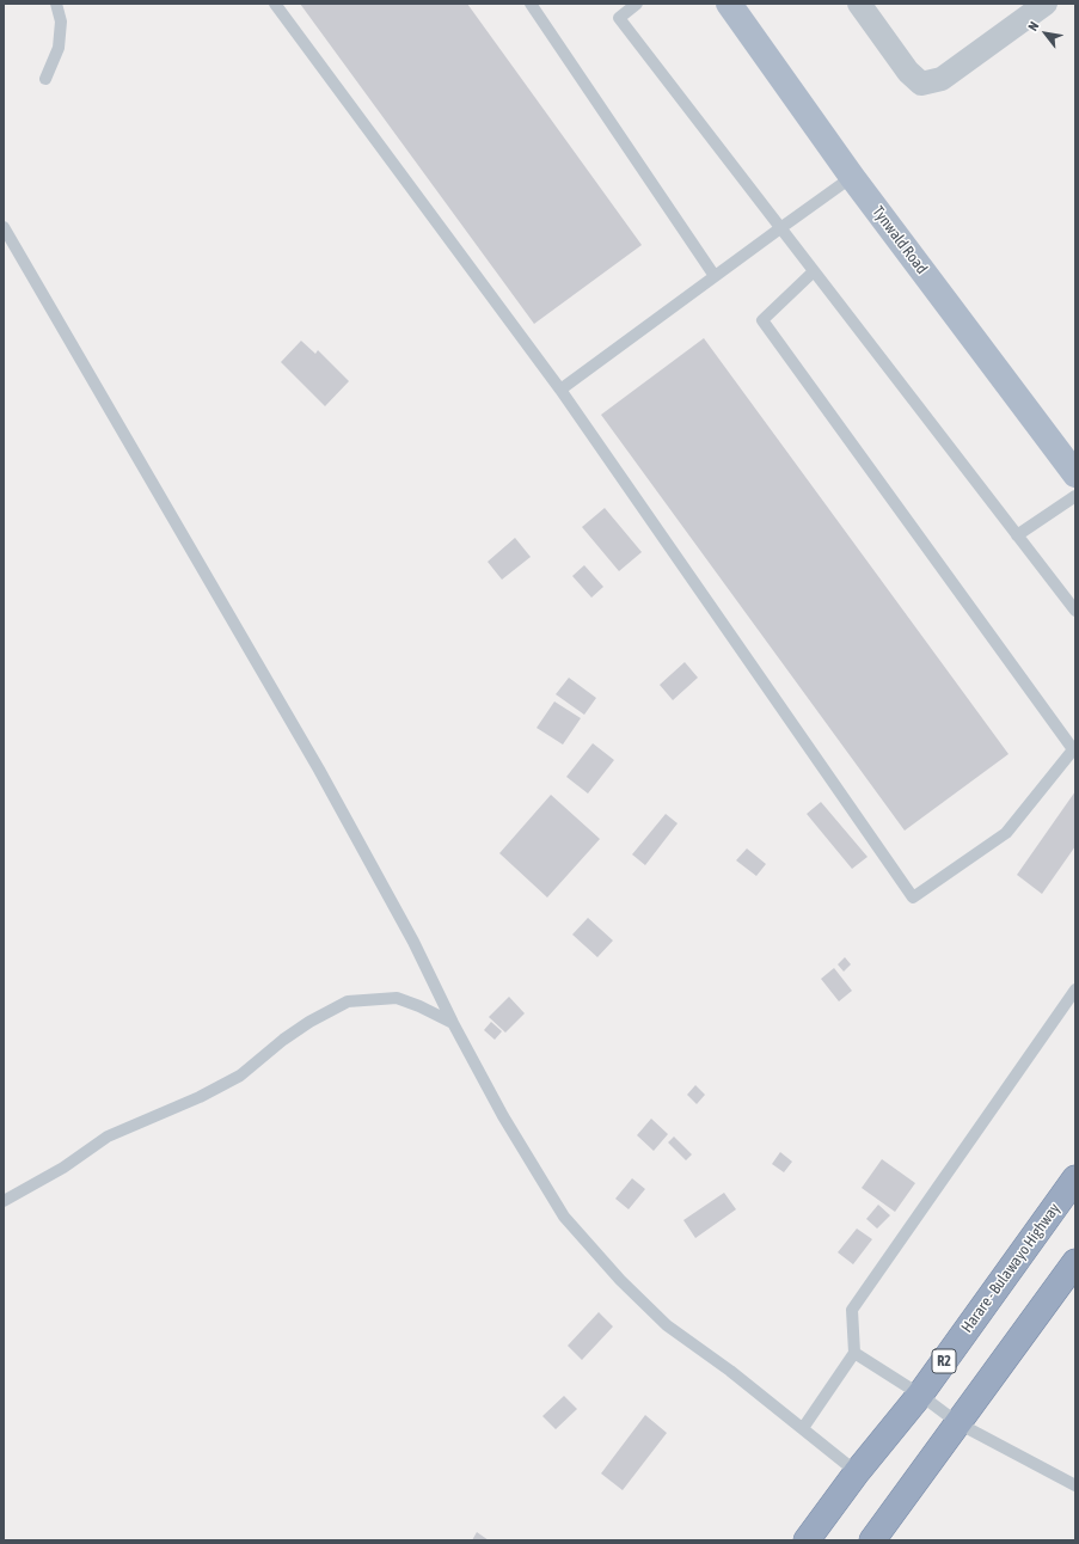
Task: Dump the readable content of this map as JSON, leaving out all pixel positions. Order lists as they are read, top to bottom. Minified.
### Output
{"streets":{"highway":["Harare - Bulawayo Highway","R2"],"main road":["Tynwald Road"]},"north":"top left"}
